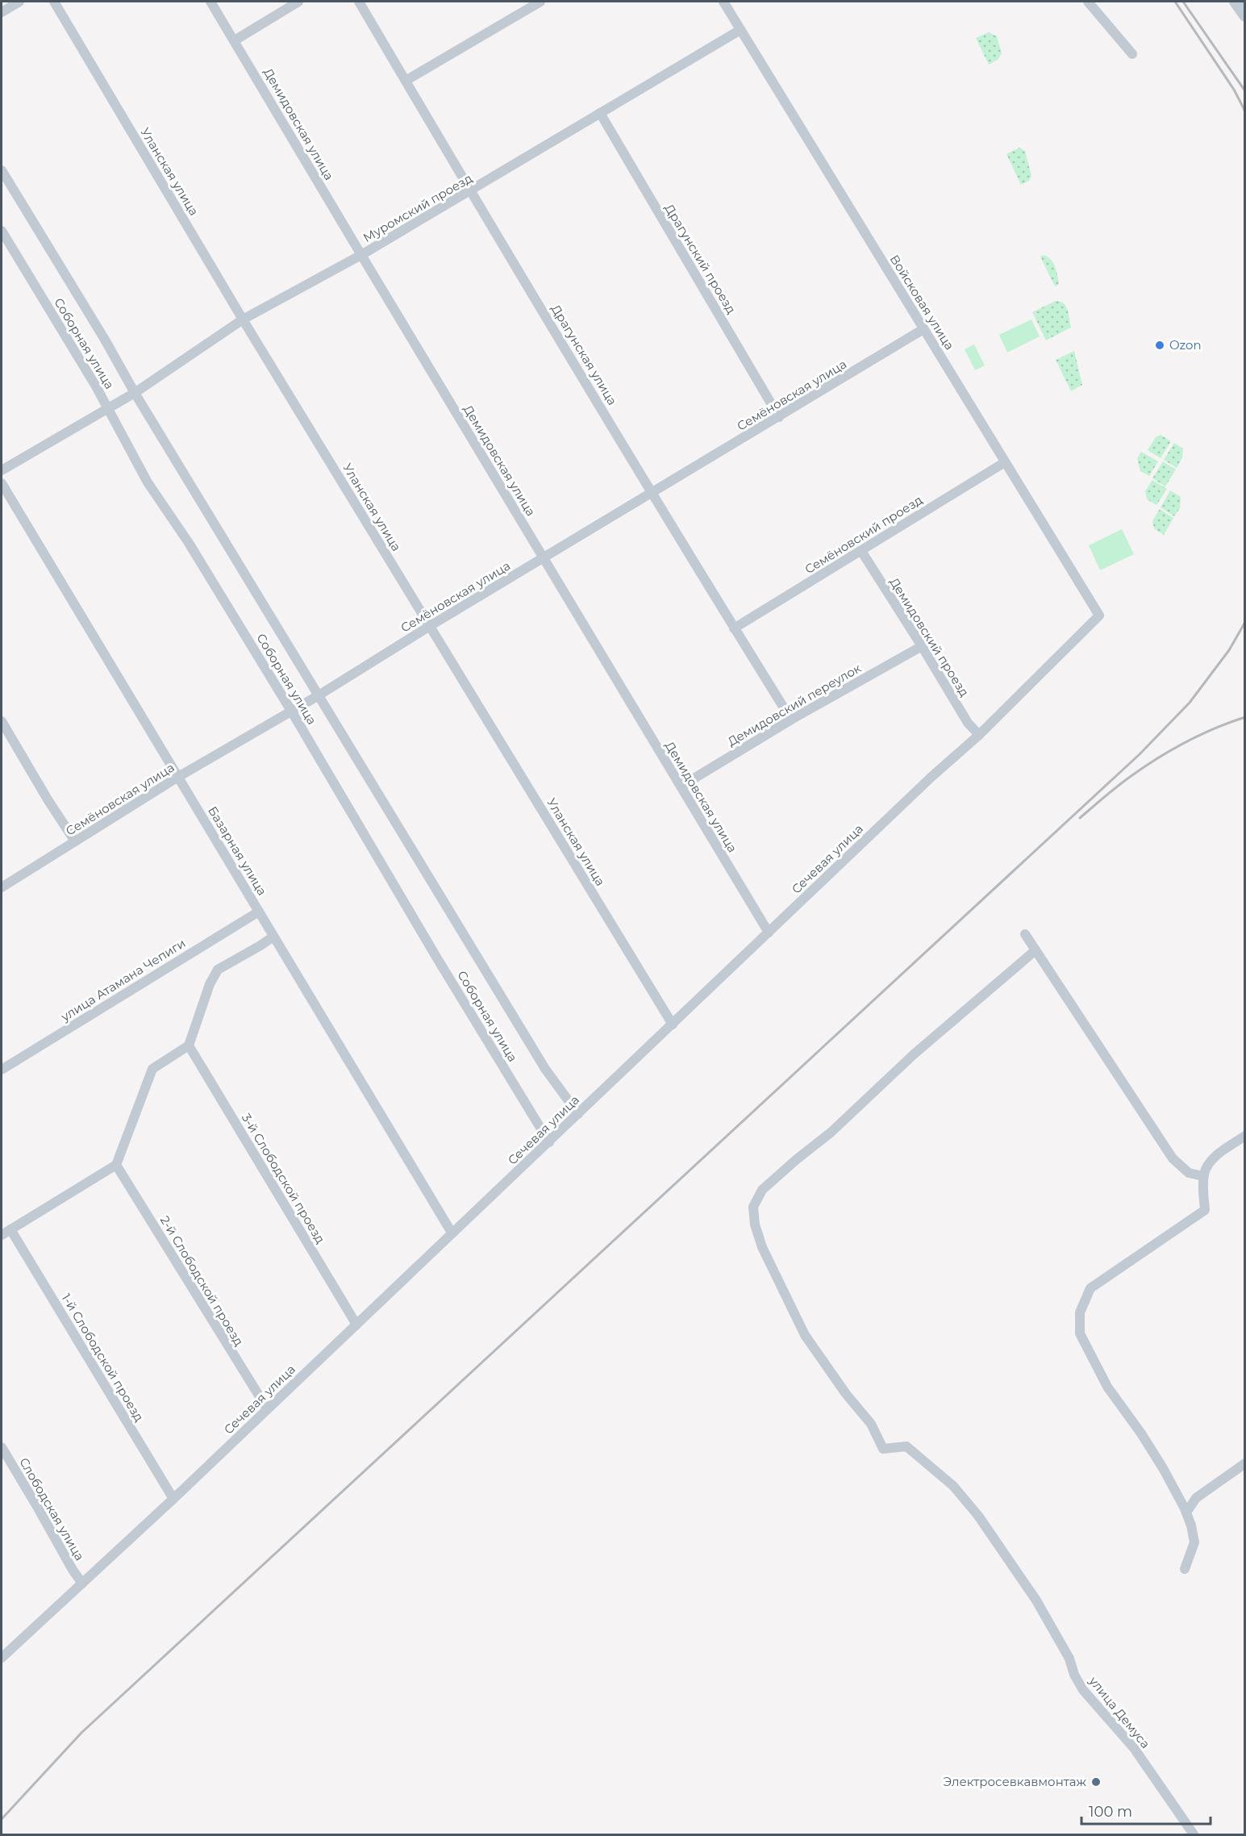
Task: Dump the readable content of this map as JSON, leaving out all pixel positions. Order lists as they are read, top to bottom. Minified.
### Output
{"streets":{"street":["Демидовская улица","Уланская улица","Муромский проезд","Драгунский проезд","Войсковая улица","Соборная улица","Драгунская улица","Семёновская улица","Семёновский проезд","Демидовский проезд","Демидовский переулок","Базарная улица","Сечевая улица","улица Атамана Чепиги","3-й Слободской проезд","2-й Слободской проезд","1-й Слободской проезд","Слободская улица","улица Демуса"]},"crossings":[["Демидовская улица","Муромский проезд"],["Демидовская улица","Семёновская улица"],["Демидовская улица","Демидовский переулок"],["Демидовская улица","Сечевая улица"],["Уланская улица","Муромский проезд"],["Уланская улица","Семёновская улица"],["Уланская улица","Сечевая улица"],["Муромский проезд","Драгунский проезд"],["Муромский проезд","Войсковая улица"],["Муромский проезд","Соборная улица"],["Муромский проезд","Драгунская улица"],["Драгунский проезд","Семёновская улица"],["Войсковая улица","Семёновская улица"],["Войсковая улица","Семёновский проезд"],["Войсковая улица","Сечевая улица"],["Соборная улица","Семёновская улица"],["Соборная улица","Сечевая улица"],["Драгунская улица","Семёновская улица"],["Драгунская улица","Семёновский проезд"],["Драгунская улица","Демидовский переулок"],["Семёновская улица","Базарная улица"],["Семёновский проезд","Демидовский проезд"],["Демидовский проезд","Демидовский переулок"],["Демидовский проезд","Сечевая улица"],["Базарная улица","Сечевая улица"],["Базарная улица","улица Атамана Чепиги"],["Сечевая улица","3-й Слободской проезд"],["Сечевая улица","2-й Слободской проезд"],["Сечевая улица","1-й Слободской проезд"],["Сечевая улица","Слободская улица"]],"places":["Ozon","Электросевкавмонтаж"],"scale_bar":"100 m"}
